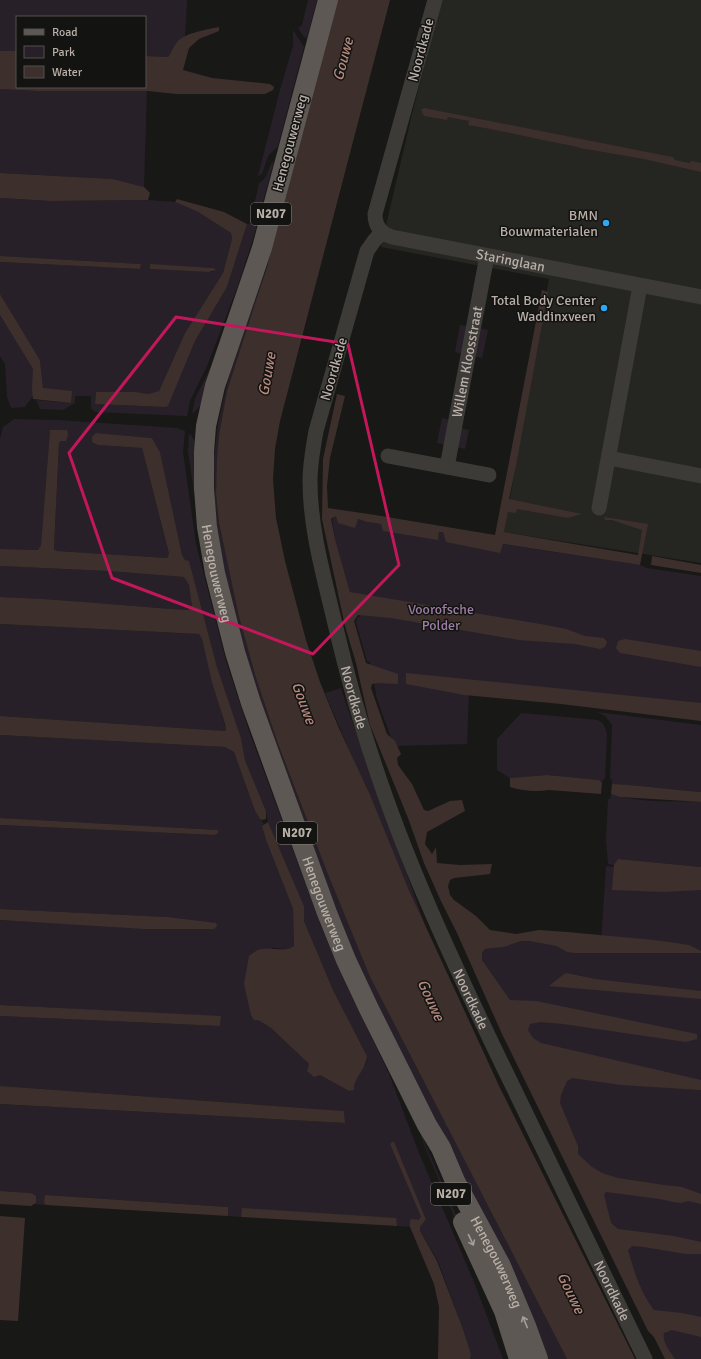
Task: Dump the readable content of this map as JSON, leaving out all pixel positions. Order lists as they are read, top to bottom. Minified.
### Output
{"streets":{"main road":["Henegouwerweg","N207"],"street":["Noordkade","Staringlaan","Willem Kloosstraat"]},"crossings":[["Noordkade","Staringlaan"],["Staringlaan","Willem Kloosstraat"]],"water":["Gouwe"],"parks":["Voorofsche Polder"],"places":["BMN Bouwmaterialen","Total Body Center Waddinxveen"],"legend":["Road","Park","Water"]}
